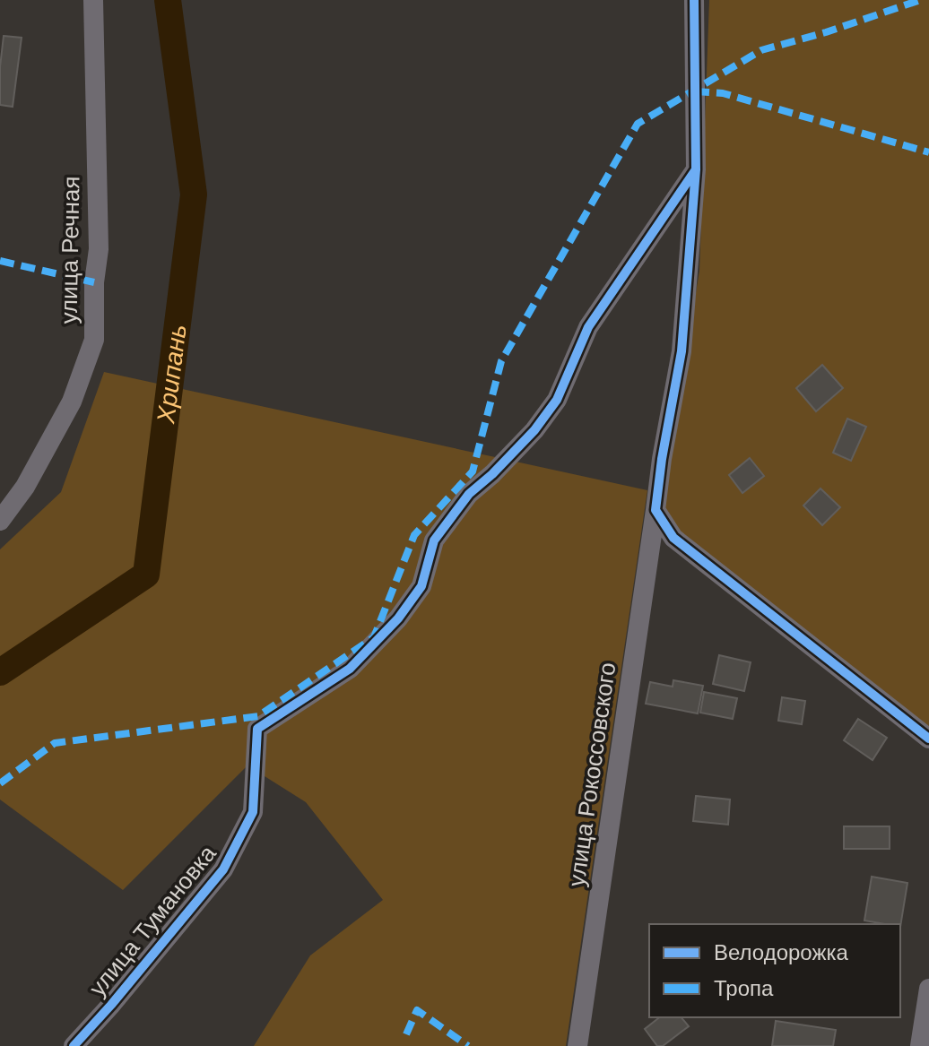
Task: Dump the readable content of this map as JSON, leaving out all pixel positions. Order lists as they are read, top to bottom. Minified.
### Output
{"streets":{"street":["улица Речная","улица Рокоссовского","улица Тумановка"]},"crossings":[["улица Рокоссовского","улица Тумановка"]],"water":["Хрипань"],"legend":["Велодорожка","Тропа"]}
